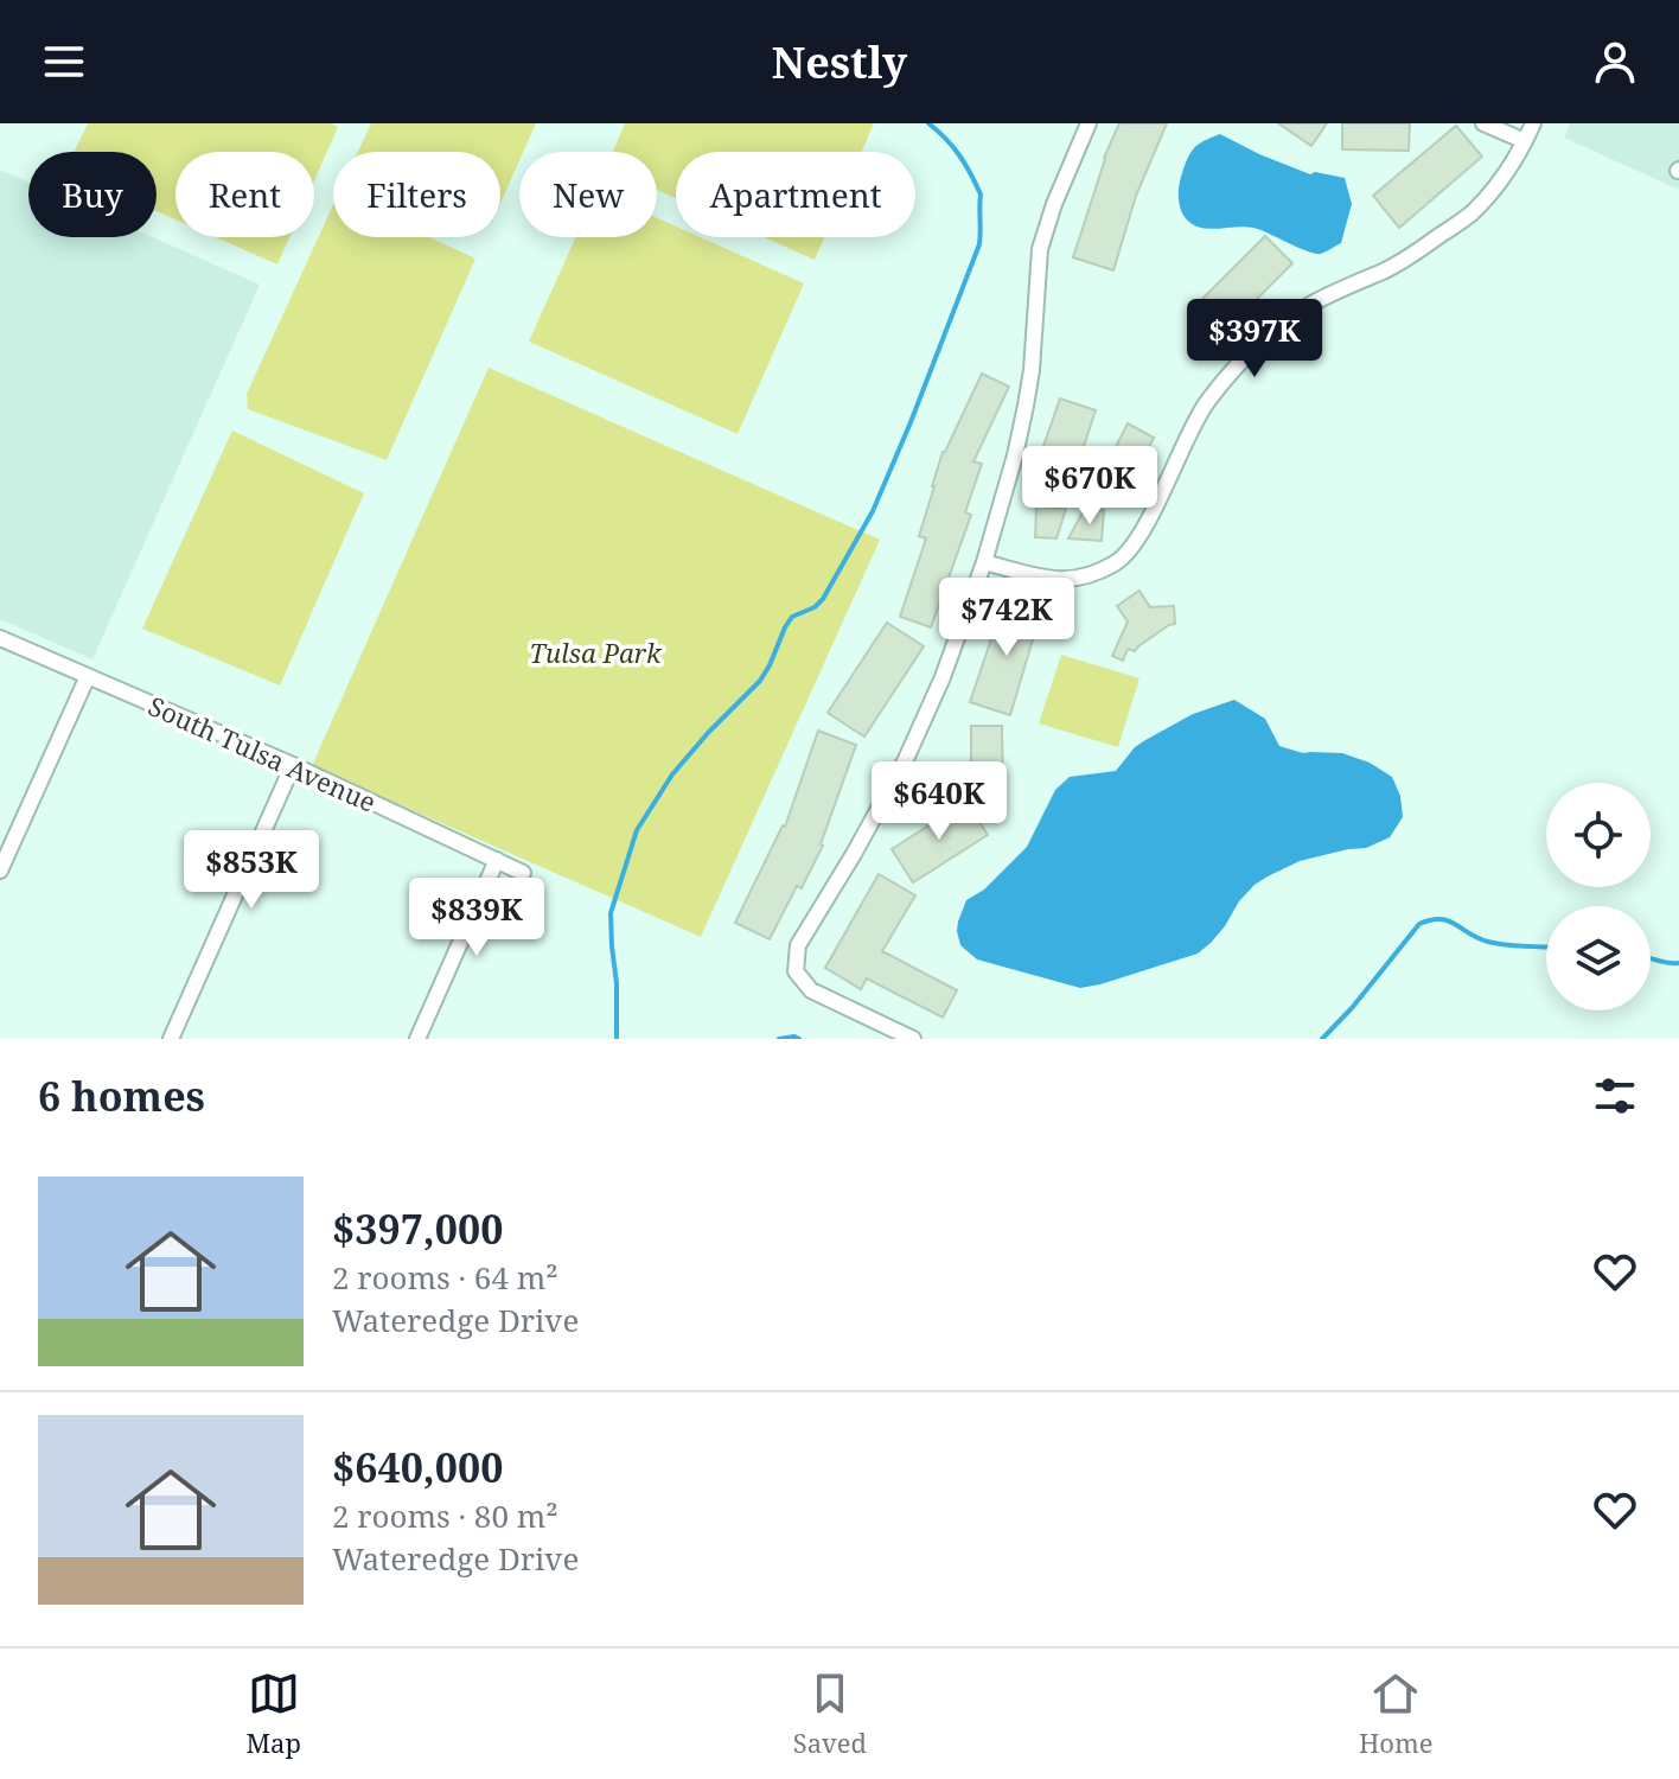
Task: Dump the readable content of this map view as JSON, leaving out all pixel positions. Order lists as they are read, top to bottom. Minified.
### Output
{"streets":{"street":["South Tulsa Avenue"]},"parks":["Tulsa Park"],"page":{"header":"Nestly","chip":["Buy","Rent","Filters","New","Apartment"],"price":["$397K","$670K","$742K","$640K","$853K","$839K"],"heading":"6 homes","list":[{"name":"$397,000","note":"2 rooms · 64 m² · Wateredge Drive"},{"name":"$640,000","note":"2 rooms · 80 m² · Wateredge Drive"}],"tabs":["Map","Saved","Home"]}}
